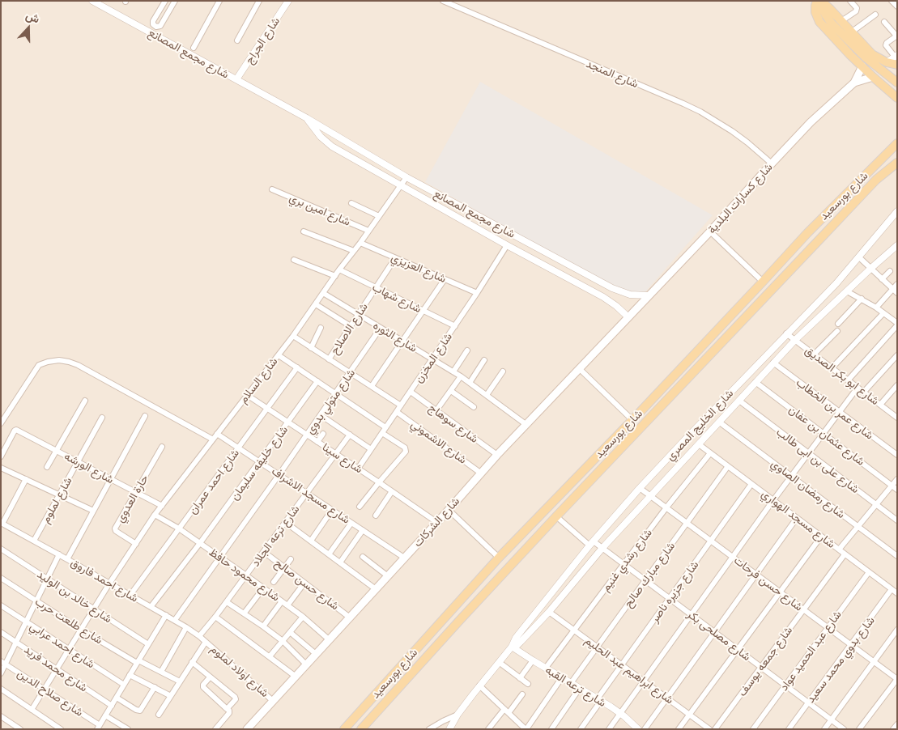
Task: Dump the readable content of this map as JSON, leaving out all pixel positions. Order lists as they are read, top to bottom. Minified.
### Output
{"streets":{"main road":["شارع بورسعيد","شارع كسارات البلدية","شارع الشركات"],"street":["شارع الجراج","شارع مجمع المصانع","شارع المنجد","شارع امين بري","شارع العزيزي","شارع شهاب","شارع الاصلاح","شارع الثوره","شارع المخزن","شارع ابو بكر الصديق","شارع السلام","شارع متولي بدوي","شارع عمر بن الخطاب","شارع سوهاج","شارع الخليج المصري","شارع عثمان بن عفان","شارع الاشموني","شارع سينا","شارع على بن ابى طالب","شارع خليفه سليمان","شارع الورشه","شارع احمد عمران","شارع رمضان الصاوي","شارع مسجد الاشراف","حارة العدوي","شارع لملوم","شارع مسجد الهواري","شارع ترعه الجلاد","شارع رشدي غنيم","شارع محمود حافظ","شارع مبارك صالح","شارع احمد فاروق","شارع حسن فرحات","شارع حسن صالح","شارع جزيره ناصر","شارع خالد بن الوليد","شارع طلعت حرب","شارع مصلحى بكر","شارع احمد عرابي","شارع عبد الحميد عواد","شارع بدوي محمد سعيد","شارع جمعه يوسف","شارع محمد فريد","شارع ابراهيم عبد الحليم","شارع اولاد لملوم","شارع ترعه القبه","شارع صلاح الدين"]},"crossings":[["شارع الجراج","شارع مجمع المصانع"],["شارع مجمع المصانع","شارع كسارات البلدية"],["شارع مجمع المصانع","شارع المخزن"],["شارع مجمع المصانع","شارع السلام"],["شارع مجمع المصانع","شارع الشركات"],["شارع المنجد","شارع كسارات البلدية"],["شارع بورسعيد","شارع مصلحى بكر"],["شارع كسارات البلدية","شارع الشركات"],["شارع امين بري","شارع السلام"],["شارع العزيزي","شارع الاصلاح"],["شارع العزيزي","شارع المخزن"],["شارع العزيزي","شارع السلام"],["شارع شهاب","شارع الاصلاح"],["شارع شهاب","شارع المخزن"],["شارع شهاب","شارع السلام"],["شارع الاصلاح","شارع الثوره"],["شارع الثوره","شارع المخزن"],["شارع الثوره","شارع السلام"],["شارع الثوره","شارع متولي بدوي"],["شارع الثوره","شارع الشركات"],["شارع المخزن","شارع سوهاج"],["شارع المخزن","شارع الاشموني"],["شارع المخزن","شارع سينا"],["شارع ابو بكر الصديق","شارع الخليج المصري"],["شارع السلام","شارع سينا"],["شارع السلام","شارع الورشه"],["شارع السلام","شارع مسجد الاشراف"],["شارع السلام","حارة العدوي"],["شارع السلام","شارع محمود حافظ"],["شارع السلام","شارع احمد فاروق"],["شارع السلام","شارع خالد بن الوليد"],["شارع السلام","شارع طلعت حرب"],["شارع السلام","شارع احمد عرابي"],["شارع السلام","شارع محمد فريد"],["شارع السلام","شارع صلاح الدين"],["شارع متولي بدوي","شارع سينا"],["شارع متولي بدوي","شارع مسجد الاشراف"],["شارع متولي بدوي","شارع محمود حافظ"],["شارع متولي بدوي","شارع احمد فاروق"],["شارع عمر بن الخطاب","شارع الخليج المصري"],["شارع سوهاج","شارع الشركات"],["شارع الخليج المصري","شارع عثمان بن عفان"],["شارع الخليج المصري","شارع على بن ابى طالب"],["شارع الخليج المصري","شارع رمضان الصاوي"],["شارع الخليج المصري","شارع مسجد الهواري"],["شارع الخليج المصري","شارع حسن فرحات"],["شارع الخليج المصري","شارع مصلحى بكر"],["شارع الخليج المصري","شارع ابراهيم عبد الحليم"],["شارع الخليج المصري","شارع ترعه القبه"],["شارع الاشموني","شارع الشركات"],["شارع سينا","شارع خليفه سليمان"],["شارع سينا","شارع احمد عمران"],["شارع سينا","شارع الشركات"],["شارع سينا","شارع ترعه الجلاد"],["شارع خليفه سليمان","شارع مسجد الاشراف"],["شارع خليفه سليمان","شارع محمود حافظ"],["شارع خليفه سليمان","شارع احمد فاروق"],["شارع الورشه","حارة العدوي"],["شارع الورشه","شارع لملوم"],["شارع احمد عمران","شارع مسجد الاشراف"],["شارع احمد عمران","شارع محمود حافظ"],["شارع احمد عمران","شارع احمد فاروق"],["شارع مسجد الاشراف","شارع الشركات"],["شارع مسجد الاشراف","شارع ترعه الجلاد"],["شارع لملوم","شارع احمد فاروق"],["شارع مسجد الهواري","شارع رشدي غنيم"],["شارع مسجد الهواري","شارع مبارك صالح"],["شارع مسجد الهواري","شارع جزيره ناصر"],["شارع مسجد الهواري","شارع عبد الحميد عواد"],["شارع مسجد الهواري","شارع بدوي محمد سعيد"],["شارع مسجد الهواري","شارع جمعه يوسف"],["شارع الشركات","شارع محمود حافظ"],["شارع الشركات","شارع حسن صالح"],["شارع الشركات","شارع اولاد لملوم"],["شارع ترعه الجلاد","شارع محمود حافظ"],["شارع ترعه الجلاد","شارع احمد فاروق"],["شارع ترعه الجلاد","شارع حسن صالح"],["شارع رشدي غنيم","شارع حسن فرحات"],["شارع رشدي غنيم","شارع مصلحى بكر"],["شارع رشدي غنيم","شارع ابراهيم عبد الحليم"],["شارع رشدي غنيم","شارع ترعه القبه"],["شارع مبارك صالح","شارع حسن فرحات"],["شارع مبارك صالح","شارع مصلحى بكر"],["شارع مبارك صالح","شارع ابراهيم عبد الحليم"],["شارع مبارك صالح","شارع ترعه القبه"],["شارع احمد فاروق","شارع اولاد لملوم"],["شارع حسن فرحات","شارع جزيره ناصر"],["شارع حسن فرحات","شارع عبد الحميد عواد"],["شارع حسن فرحات","شارع بدوي محمد سعيد"],["شارع حسن فرحات","شارع جمعه يوسف"],["شارع جزيره ناصر","شارع مصلحى بكر"],["شارع جزيره ناصر","شارع ابراهيم عبد الحليم"],["شارع جزيره ناصر","شارع ترعه القبه"],["شارع مصلحى بكر","شارع عبد الحميد عواد"],["شارع مصلحى بكر","شارع بدوي محمد سعيد"],["شارع مصلحى بكر","شارع جمعه يوسف"]],"north":"top"}
